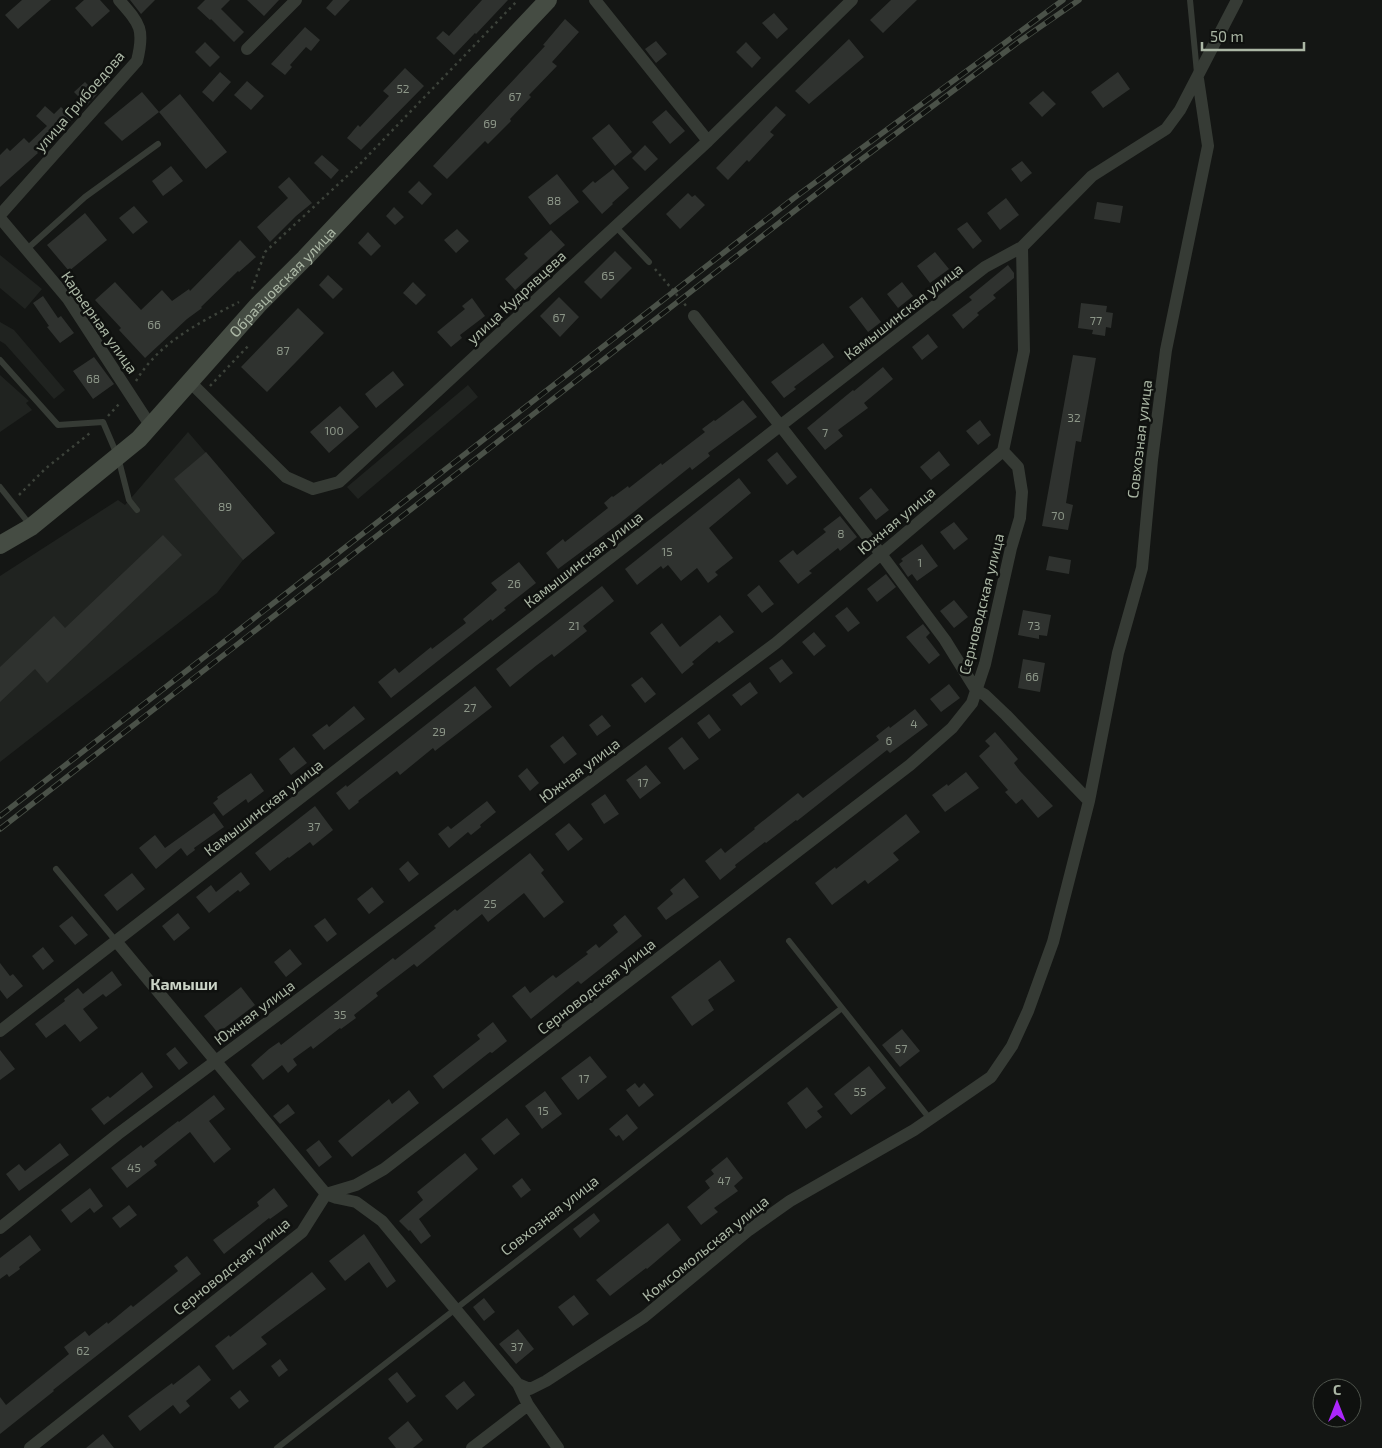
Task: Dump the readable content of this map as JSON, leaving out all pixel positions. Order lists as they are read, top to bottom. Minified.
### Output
{"streets":{"main road":["Образцовская улица"],"street":["улица Грибоедова","улица Кудрявцева","Камышинская улица","Карьерная улица","Совхозная улица","Южная улица","Серноводская улица","Комсомольская улица"]},"crossings":[["улица Грибоедова","Карьерная улица"],["Образцовская улица","улица Кудрявцева"],["Образцовская улица","Карьерная улица"],["Камышинская улица","Совхозная улица"],["Совхозная улица","Комсомольская улица"],["Южная улица","Серноводская улица"]],"districts":["Камыши"],"house_numbers":["52","67","69","88","65","67","77","66","87","68","32","100","7","89","70","8","15","1","26","21","73","66","27","4","29","6","17","37","25","35","57","17","55","15","45","47","37","62"],"scale_bar":"50 m","north":"top"}
